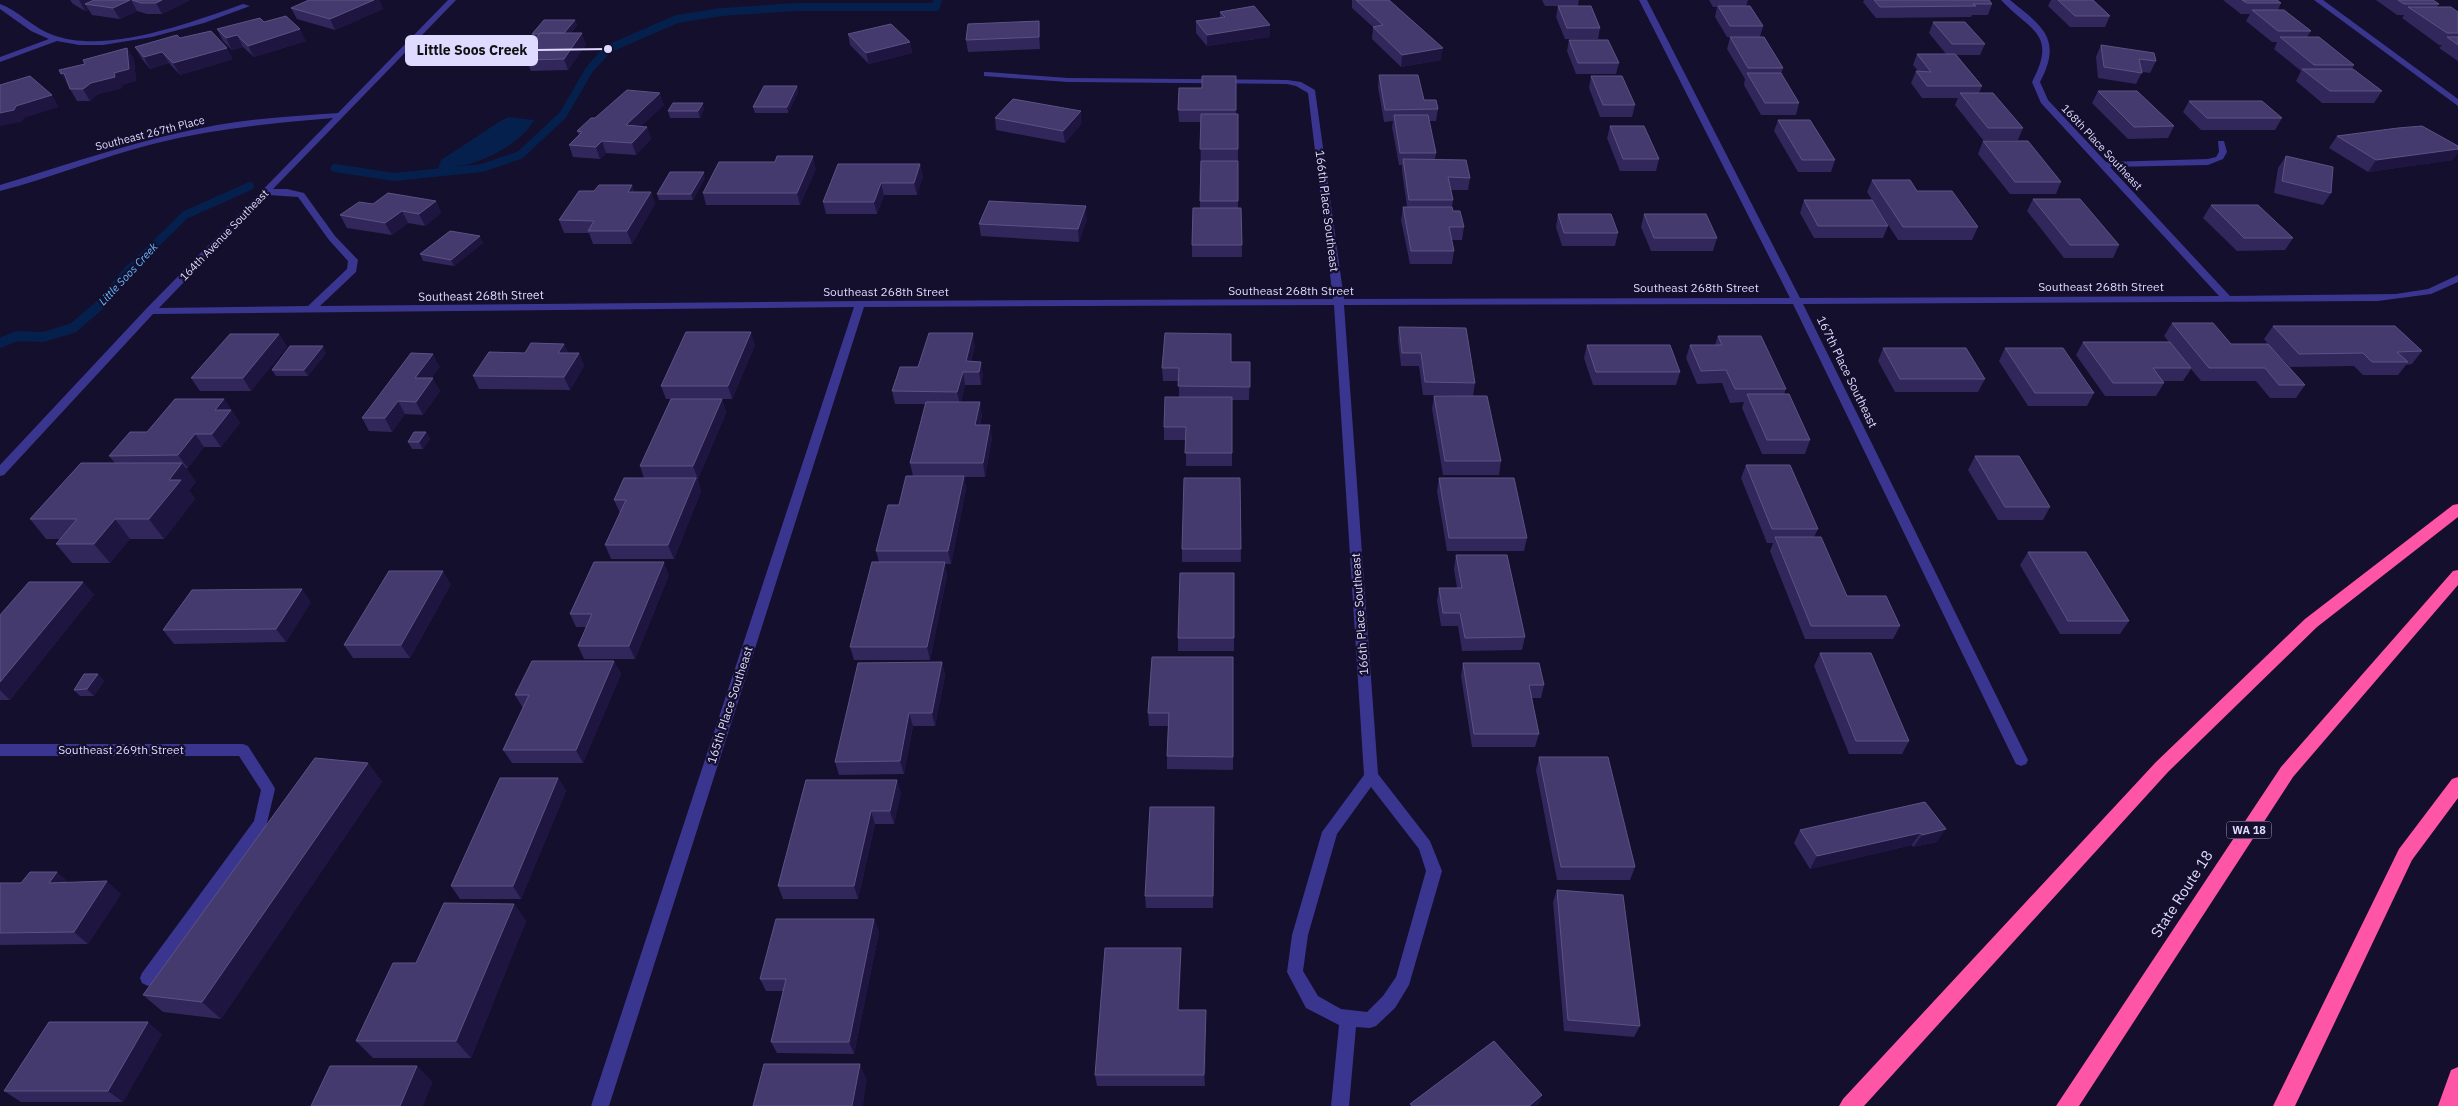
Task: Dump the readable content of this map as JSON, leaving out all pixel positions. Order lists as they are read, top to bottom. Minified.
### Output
{"streets":{"highway":["WA 18","State Route 18"],"street":["Southeast 267th Place","168th Place Southeast","166th Place Southeast","164th Avenue Southeast","Southeast 268th Street","167th Place Southeast","165th Place Southeast","Southeast 269th Street"]},"crossings":[["Southeast 267th Place","164th Avenue Southeast"],["168th Place Southeast","Southeast 268th Street"],["166th Place Southeast","Southeast 268th Street"],["164th Avenue Southeast","Southeast 268th Street"],["Southeast 268th Street","167th Place Southeast"],["Southeast 268th Street","165th Place Southeast"]],"water":["Little Soos Creek"],"places":["Little Soos Creek"]}
